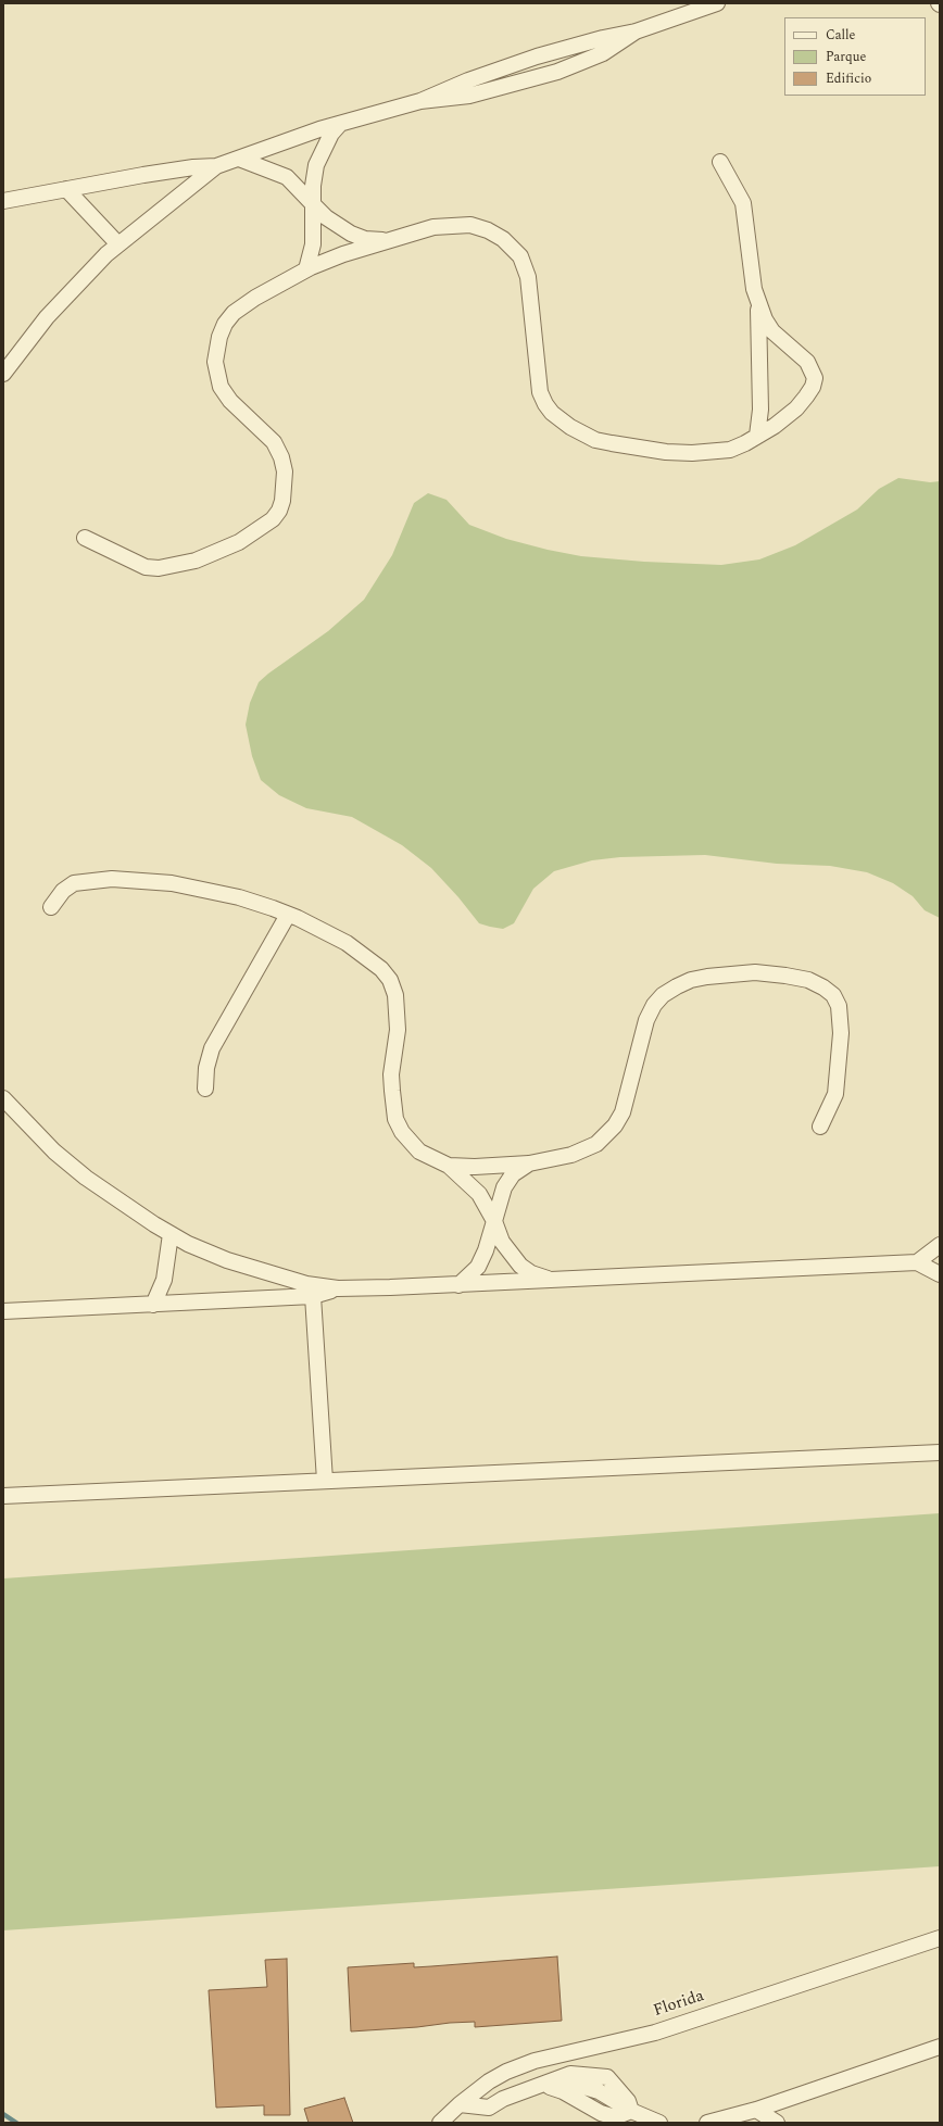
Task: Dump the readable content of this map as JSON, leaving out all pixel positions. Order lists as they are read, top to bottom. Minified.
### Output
{"streets":{"street":["Florida"]},"legend":["Calle","Parque","Edificio"]}
